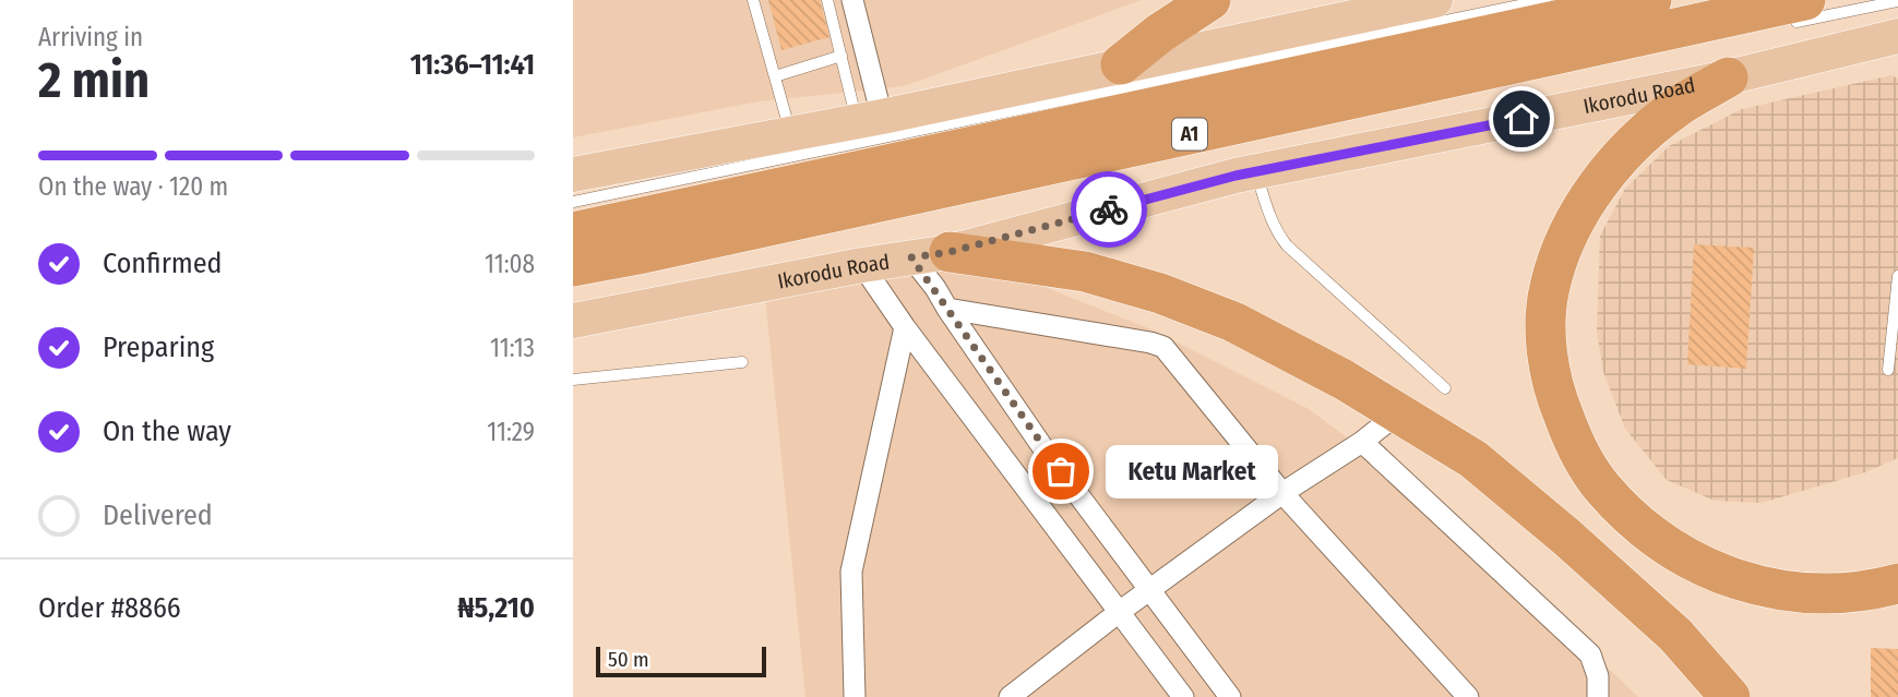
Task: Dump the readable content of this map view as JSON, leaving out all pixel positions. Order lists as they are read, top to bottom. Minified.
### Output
{"streets":{"highway":["A1"],"main road":["Ikorodu Road"]},"places":["Ketu Market"],"scale_bar":"50 m","page":{"heading":["2 min","Arriving in","11:36–11:41"],"panel":["Order #8866","₦5,210"],"bar":"On the way · 120 m","list":[["Confirmed","11:08"],["Preparing","11:13"],["On the way","11:29"],"Delivered"],"bubble":"Ketu Market","scale":"50 m"}}
